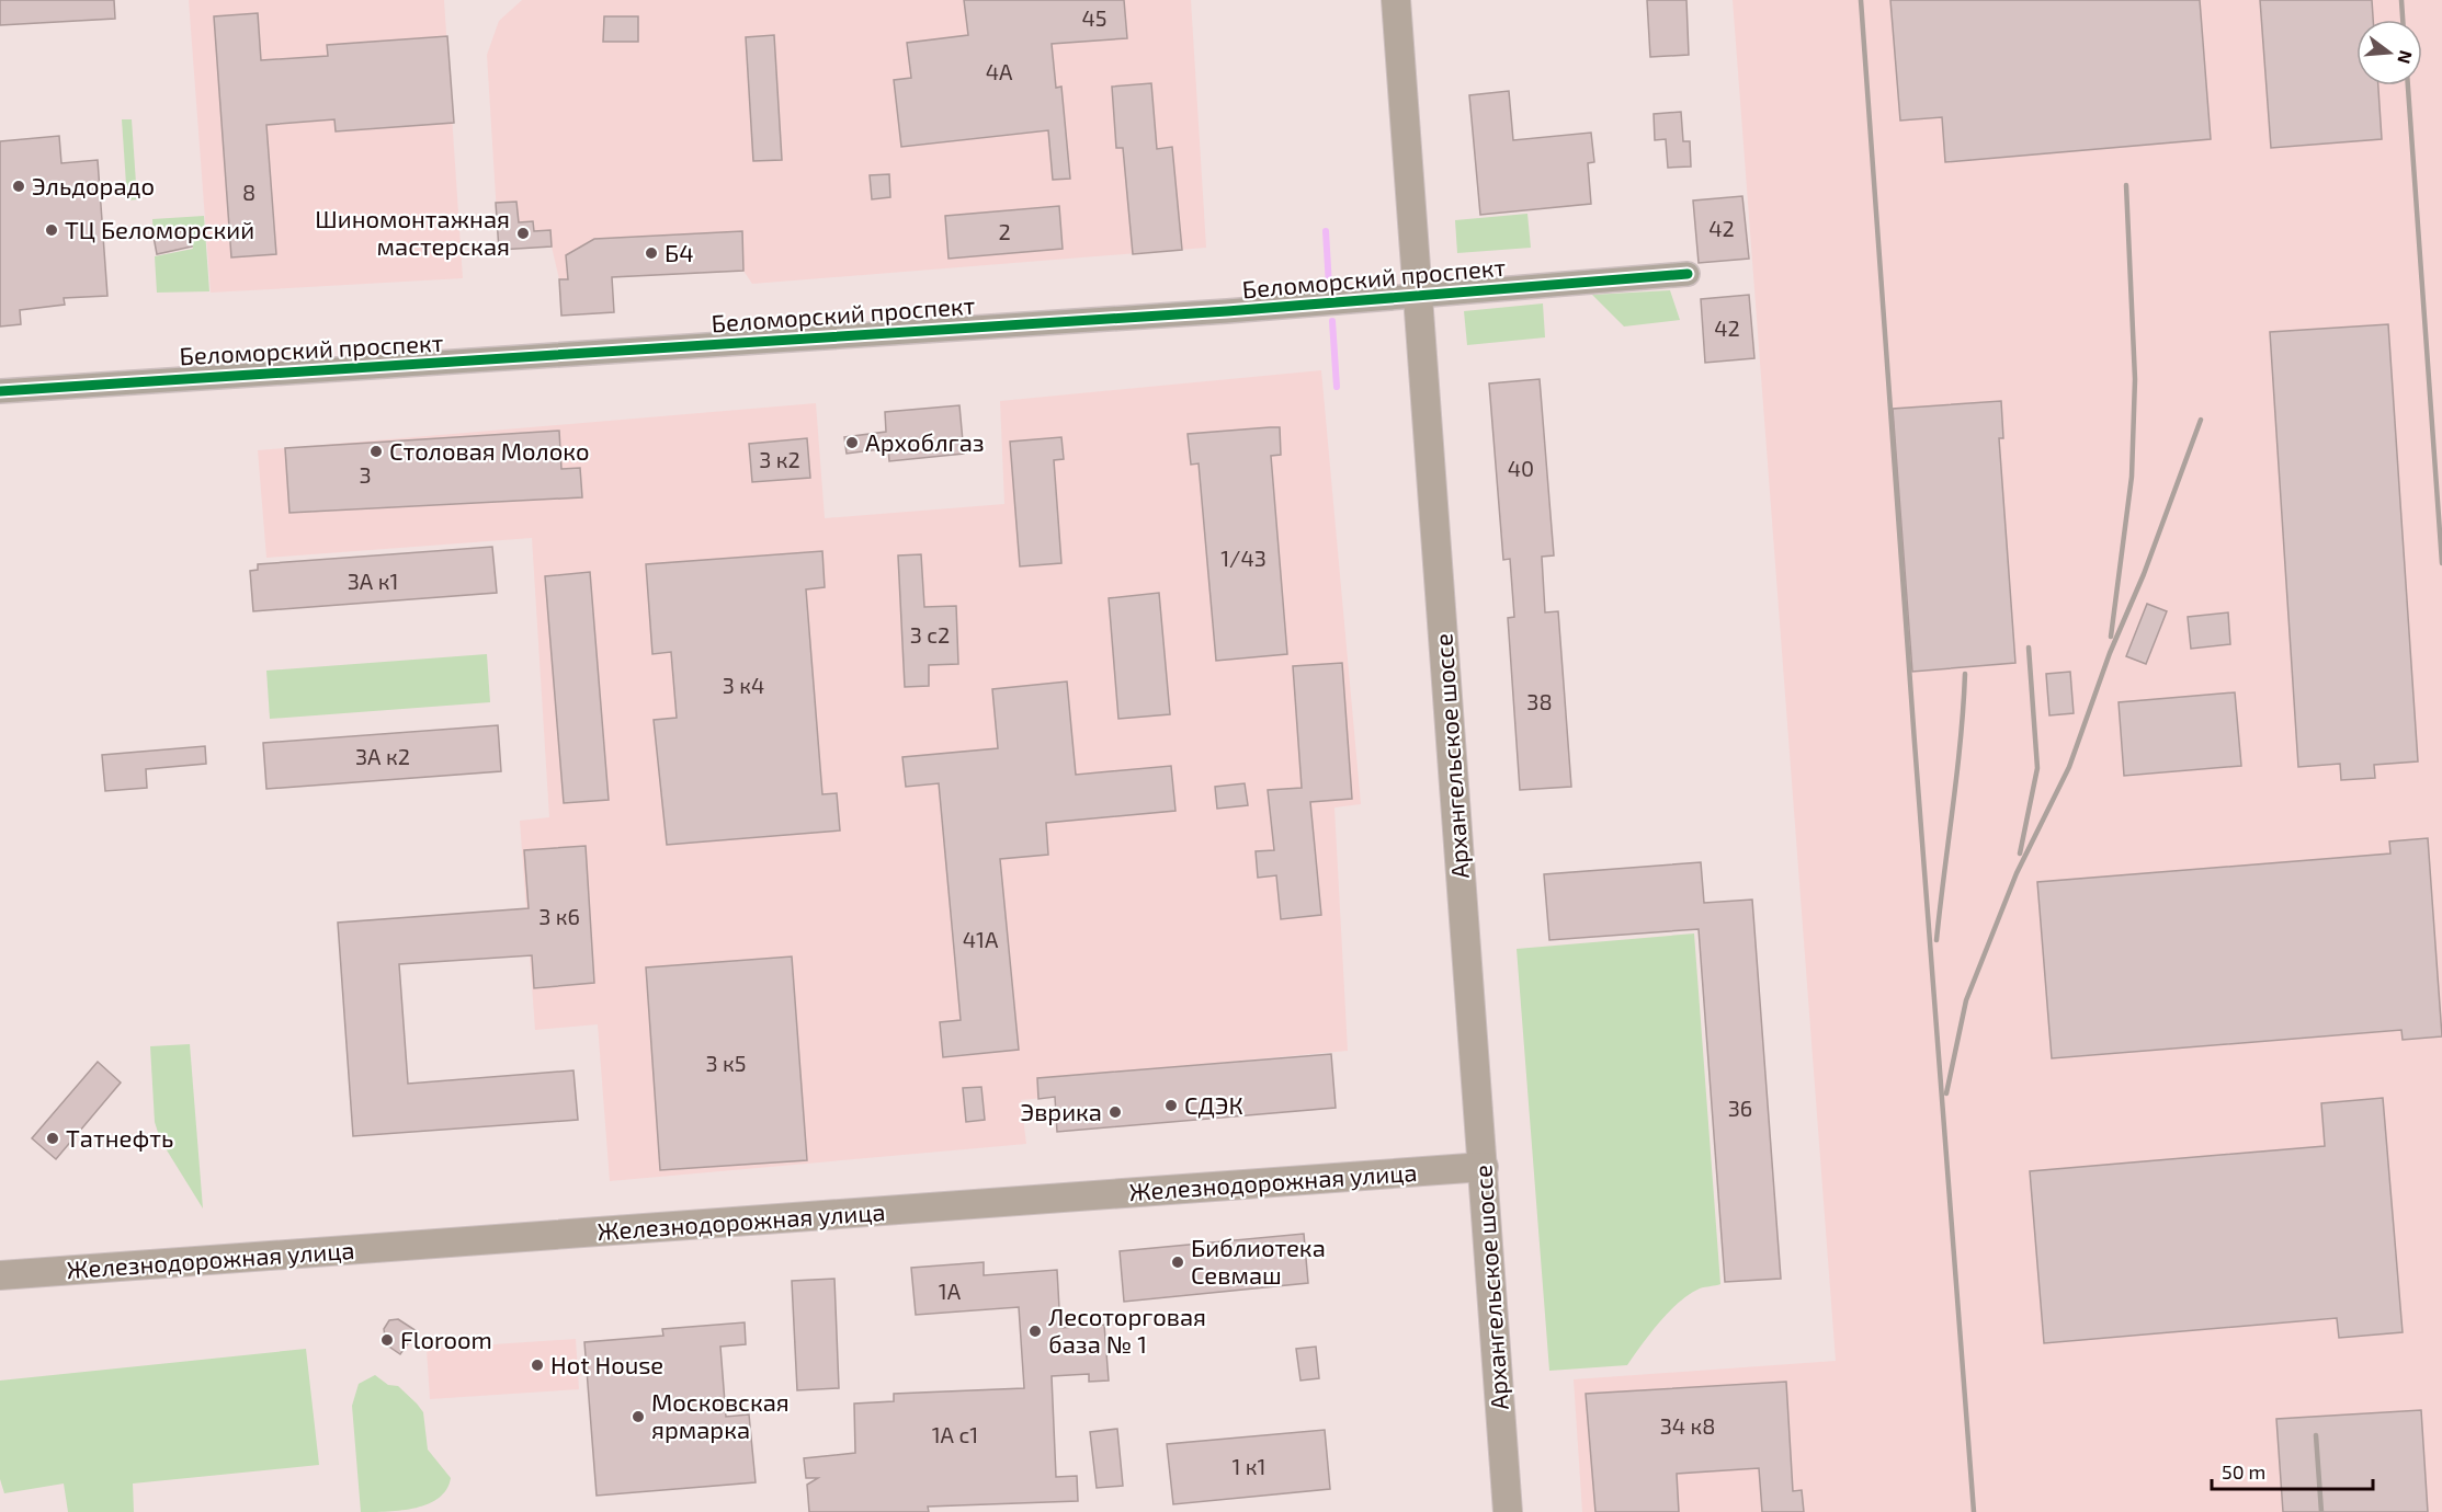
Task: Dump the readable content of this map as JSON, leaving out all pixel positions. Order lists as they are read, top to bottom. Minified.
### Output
{"streets":{"main road":["Архангельское шоссе","Железнодорожная улица"],"street":["Беломорский проспект"]},"crossings":[["Беломорский проспект","Архангельское шоссе"],["Архангельское шоссе","Железнодорожная улица"]],"places":["Эльдорадо","ТЦ Беломорский","Шиномонтажная мастерская","Б4","Архоблгаз","Столовая Молоко","СДЭК","Эврика","Татнефть","Библиотека Севмаш","Лесоторговая база № 1","Floroom","Hot House","Московская ярмарка"],"house_numbers":["45","4А","8","42","2","42","3 к2","40","3","1/43","3А к1","3 с2","3 к4","38","3А к2","3 к6","41А","3 к5","36","1А","34 к8","1А с1","1 к1"],"scale_bar":"50 m","north":"right"}
